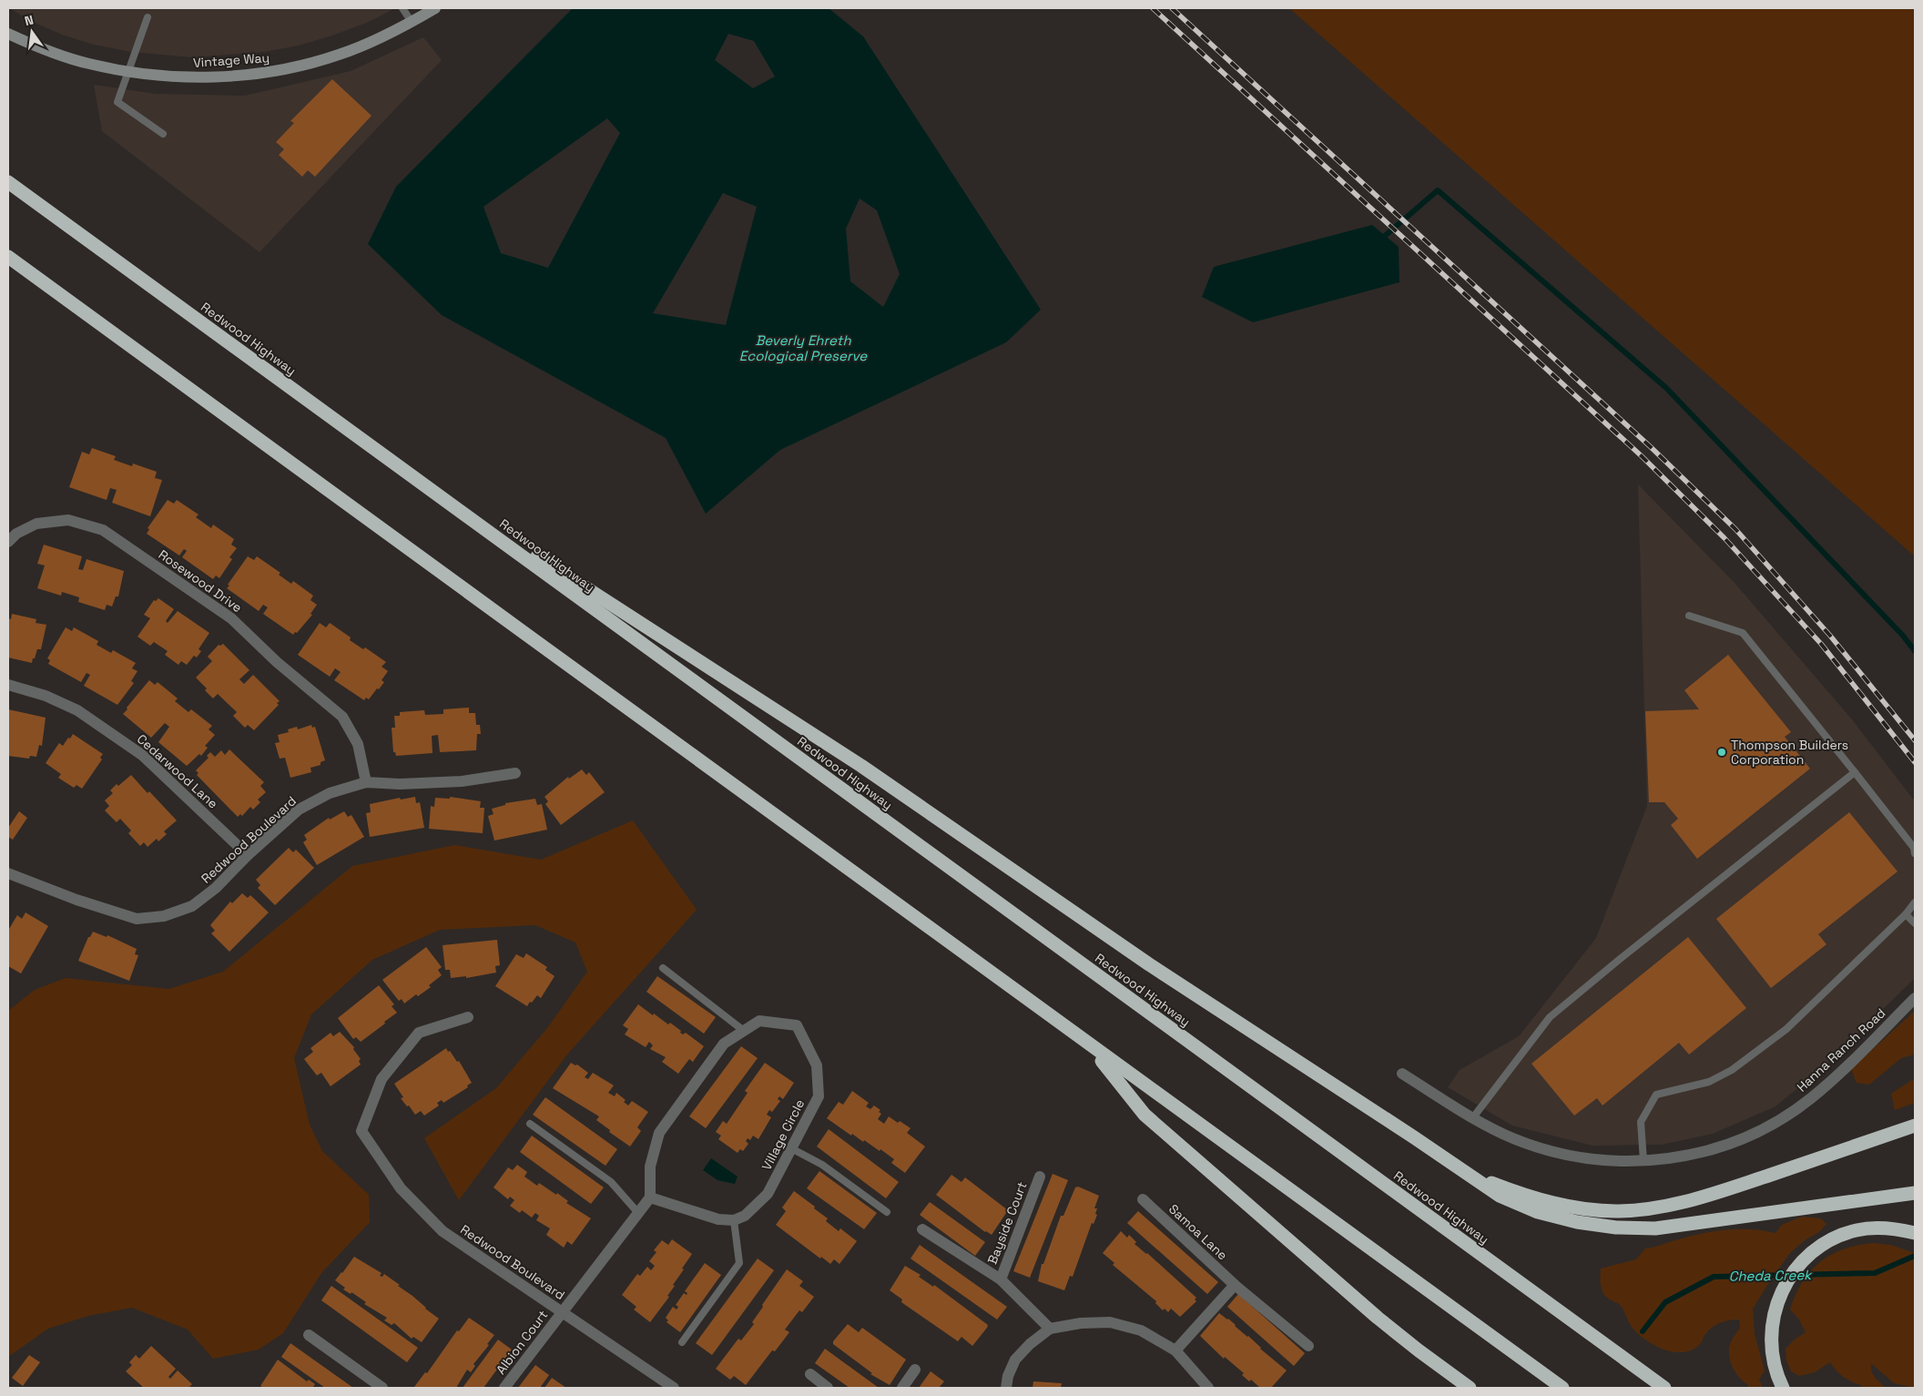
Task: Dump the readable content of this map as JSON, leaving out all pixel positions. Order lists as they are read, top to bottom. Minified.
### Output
{"streets":{"highway":["Redwood Highway"],"street":["Vintage Way","Rosewood Drive","Cedarwood Lane","Redwood Boulevard","Hanna Ranch Road","Village Circle","Bayside Court","Samoa Lane","Albion Court"]},"crossings":[["Rosewood Drive","Redwood Boulevard"],["Cedarwood Lane","Redwood Boulevard"],["Redwood Boulevard","Albion Court"]],"water":["Beverly Ehreth Ecological Preserve","Cheda Creek"],"places":["Thompson Builders Corporation"],"north":"top"}
